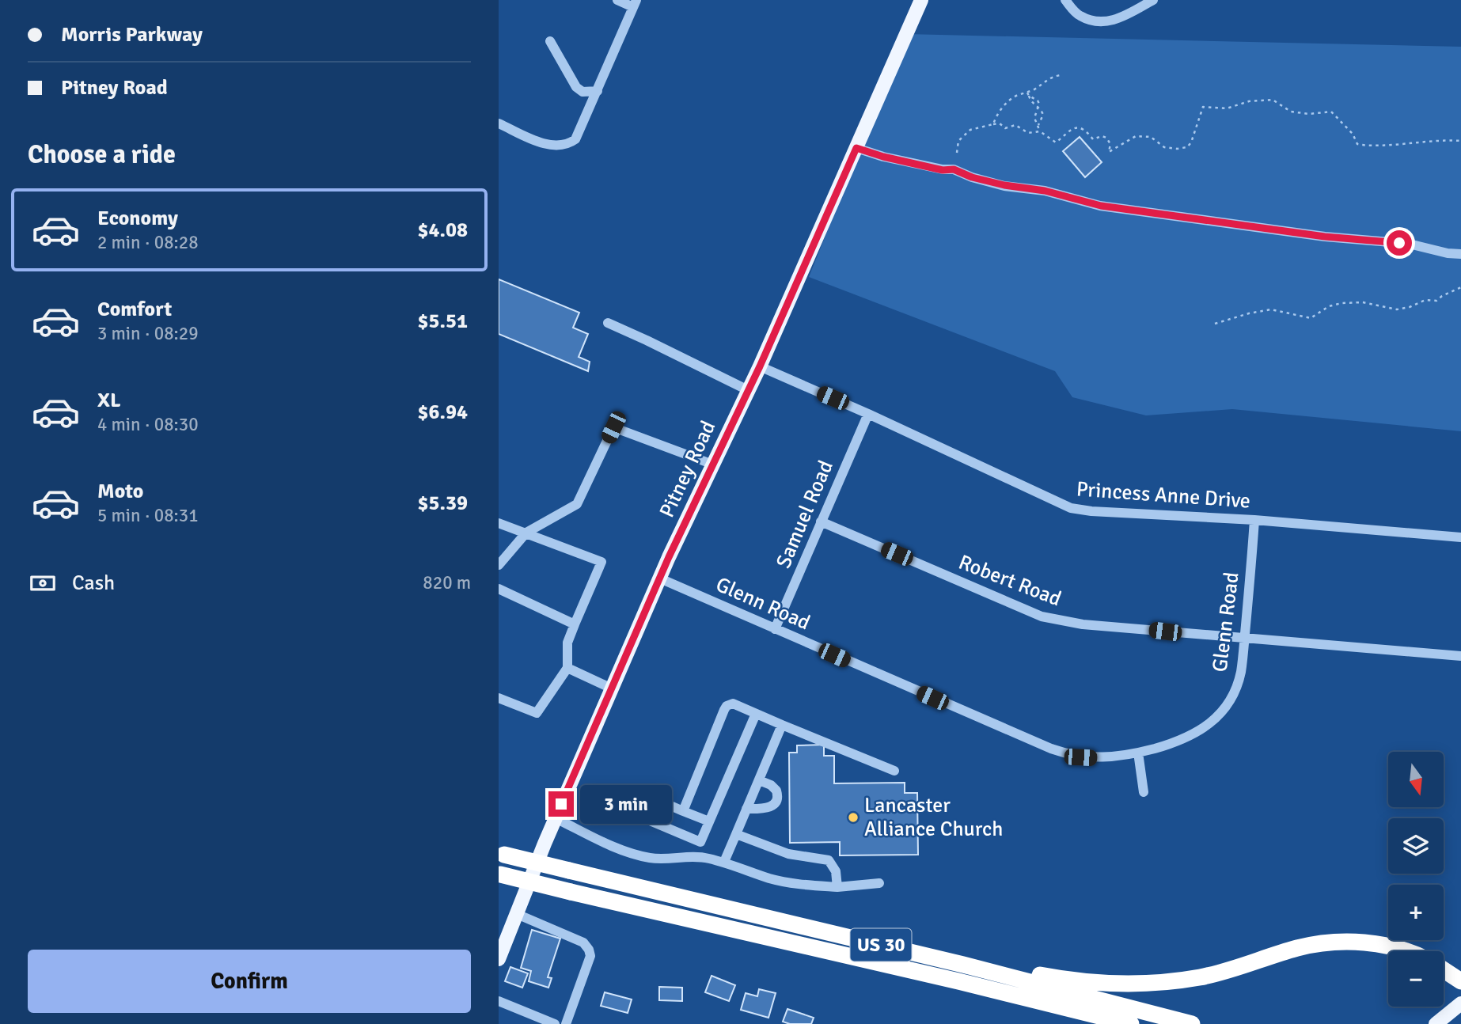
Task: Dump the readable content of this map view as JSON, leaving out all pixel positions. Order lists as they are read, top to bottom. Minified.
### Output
{"streets":{"highway":["US 30"],"main road":["Pitney Road"],"street":["Princess Anne Drive","Samuel Road","Robert Road","Glenn Road"]},"crossings":[["Pitney Road","Princess Anne Drive"],["Pitney Road","Glenn Road"],["Princess Anne Drive","Samuel Road"],["Princess Anne Drive","Glenn Road"],["Samuel Road","Robert Road"],["Samuel Road","Glenn Road"],["Robert Road","Glenn Road"]],"places":["Lancaster Alliance Church"],"north":"bottom","page":{"banner":["Morris Parkway","Pitney Road"],"heading":"Choose a ride","list":[{"name":"Economy","note":"2 min · 08:28","value":"$4.08"},{"name":"Comfort","note":"3 min · 08:29","value":"$5.51"},{"name":"XL","note":"4 min · 08:30","value":"$6.94"},{"name":"Moto","note":"5 min · 08:31","value":"$5.39"}],"pay":["Cash","820 m"],"map_buttons":["+","−"],"bubble":"3 min","buttons":"Confirm"}}
